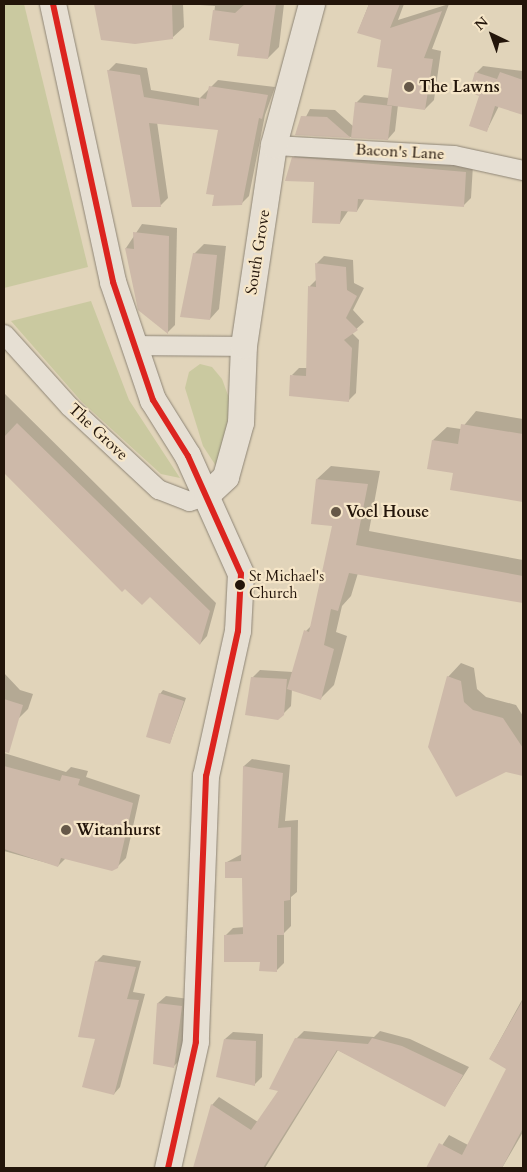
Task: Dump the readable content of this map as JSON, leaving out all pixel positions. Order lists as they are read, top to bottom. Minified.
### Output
{"streets":{"street":["Bacon's Lane","South Grove","The Grove"]},"crossings":[["Bacon's Lane","South Grove"],["South Grove","The Grove"]],"places":["The Lawns","Voel House","St Michael's Church","Witanhurst"],"north":"top left"}
